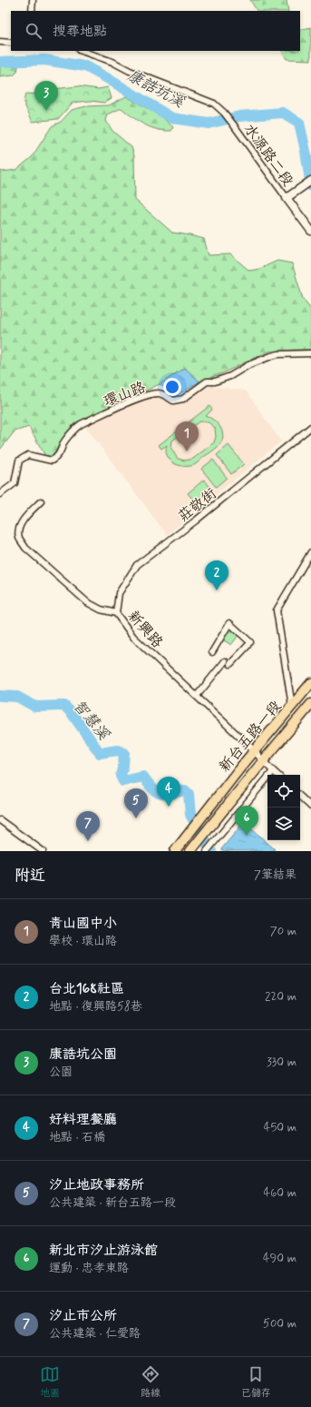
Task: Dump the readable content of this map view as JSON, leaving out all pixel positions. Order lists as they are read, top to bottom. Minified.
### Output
{"streets":{"main road":["新台五路一段"],"street":["水源路二段","環山路","莊敬街","新興路"]},"crossings":[["莊敬街","新興路"],["新興路","新台五路一段"]],"water":["康誥坑溪","智慧溪"],"page":{"search":"搜尋地點","pins":["3","1","2","4","5","6","7"],"heading":["附近","7筆結果"],"list":[{"mark":"1","name":"青山國中小","note":"學校 · 環山路","value":"70 m"},{"mark":"2","name":"台北168社區","note":"地點 · 復興路58巷","value":"220 m"},{"mark":"3","name":"康誥坑公園","note":"公園","value":"330 m"},{"mark":"4","name":"好料理餐廳","note":"地點 · 石橋","value":"450 m"},{"mark":"5","name":"汐止地政事務所","note":"公共建築 · 新台五路一段","value":"460 m"},{"mark":"6","name":"新北市汐止游泳館","note":"運動 · 忠孝東路","value":"490 m"},{"mark":"7","name":"汐止市公所","note":"公共建築 · 仁愛路","value":"500 m"}],"nav":["地圖","路線","已儲存"]}}
